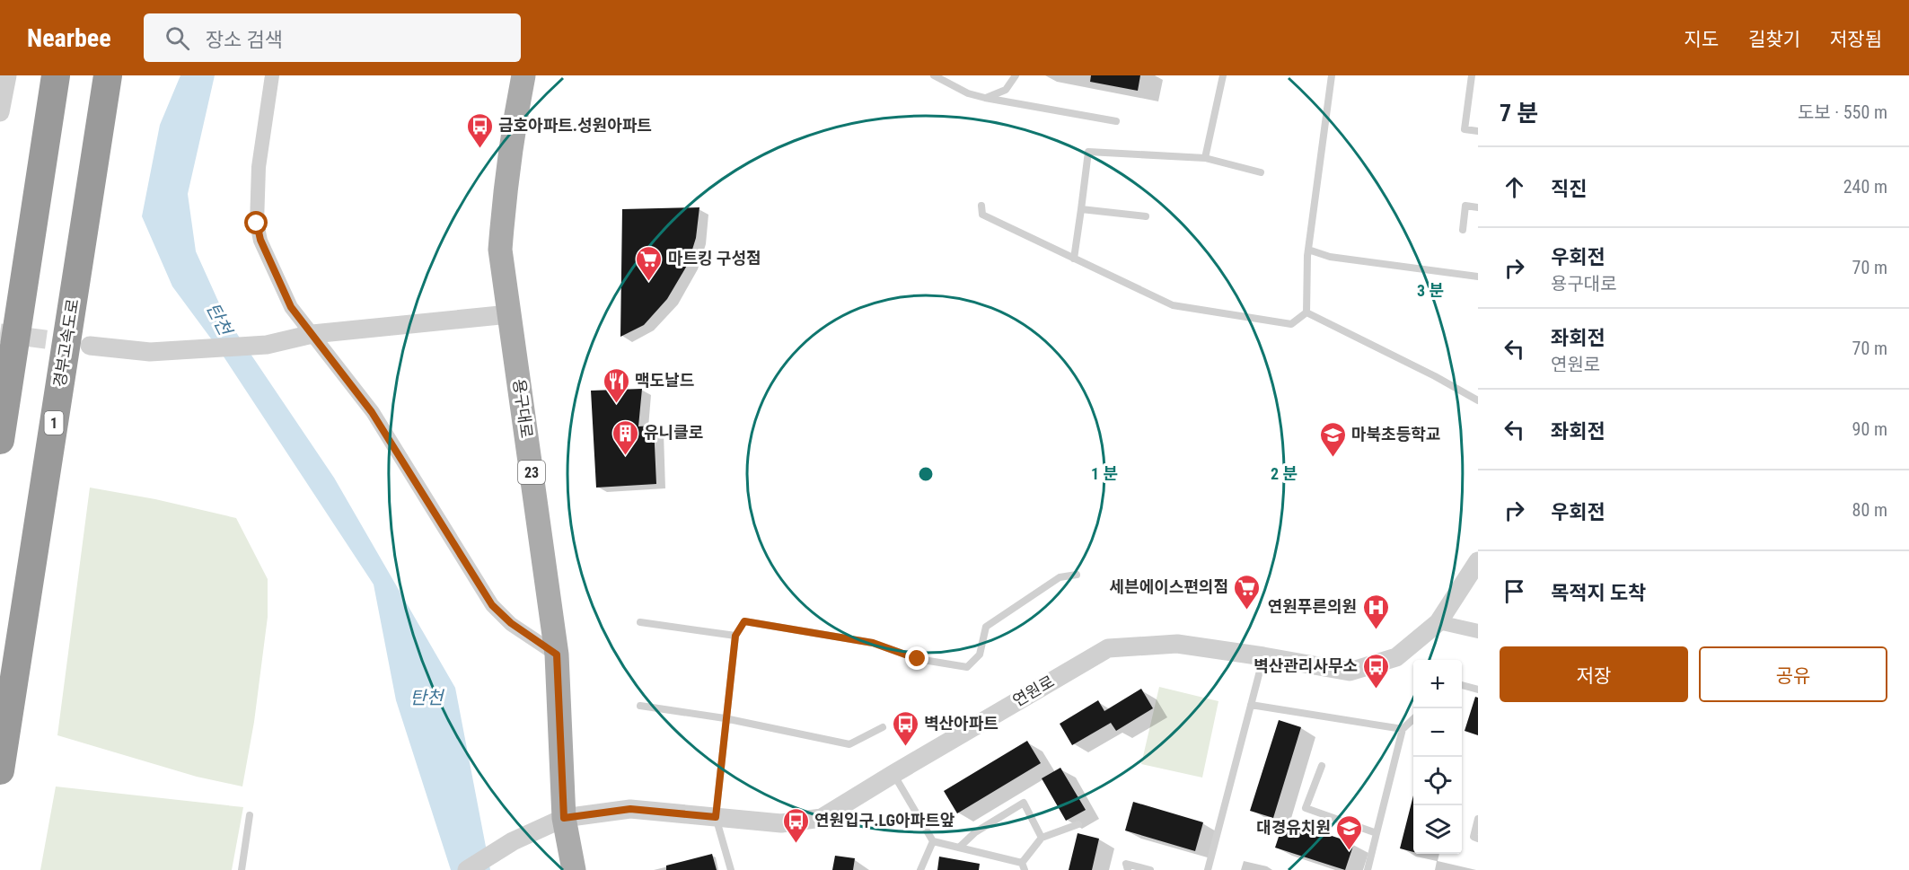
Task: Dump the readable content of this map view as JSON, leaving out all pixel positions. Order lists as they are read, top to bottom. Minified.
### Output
{"streets":{"highway":["경부고속도로","1"],"main road":["용구대로","23"],"street":["연원로"]},"crossings":[["용구대로","연원로"]],"water":["탄천"],"places":{"bus stop":["금호아파트.성원아파트","벽산관리사무소","벽산아파트","연원입구.LG아파트앞"],"supermarket":["마트킹 구성점","세븐에이스편의점"],"restaurant":["맥도날드"],"building":["유니클로"],"school or university":["마북초등학교","대경유치원"],"hospital":["연원푸른의원"]},"page":{"header":"Nearbee","search":"장소 검색","nav":["지도","길찾기","저장됨"],"heading":["7 분","도보 · 550 m"],"list":[["직진","240 m"],["우회전","용구대로","70 m"],["좌회전","연원로","70 m"],["좌회전","90 m"],["우회전","80 m"],"목적지 도착"],"buttons":["저장","공유"],"map_buttons":["+","−"]},"rings":["3 분","1 분","2 분"]}
